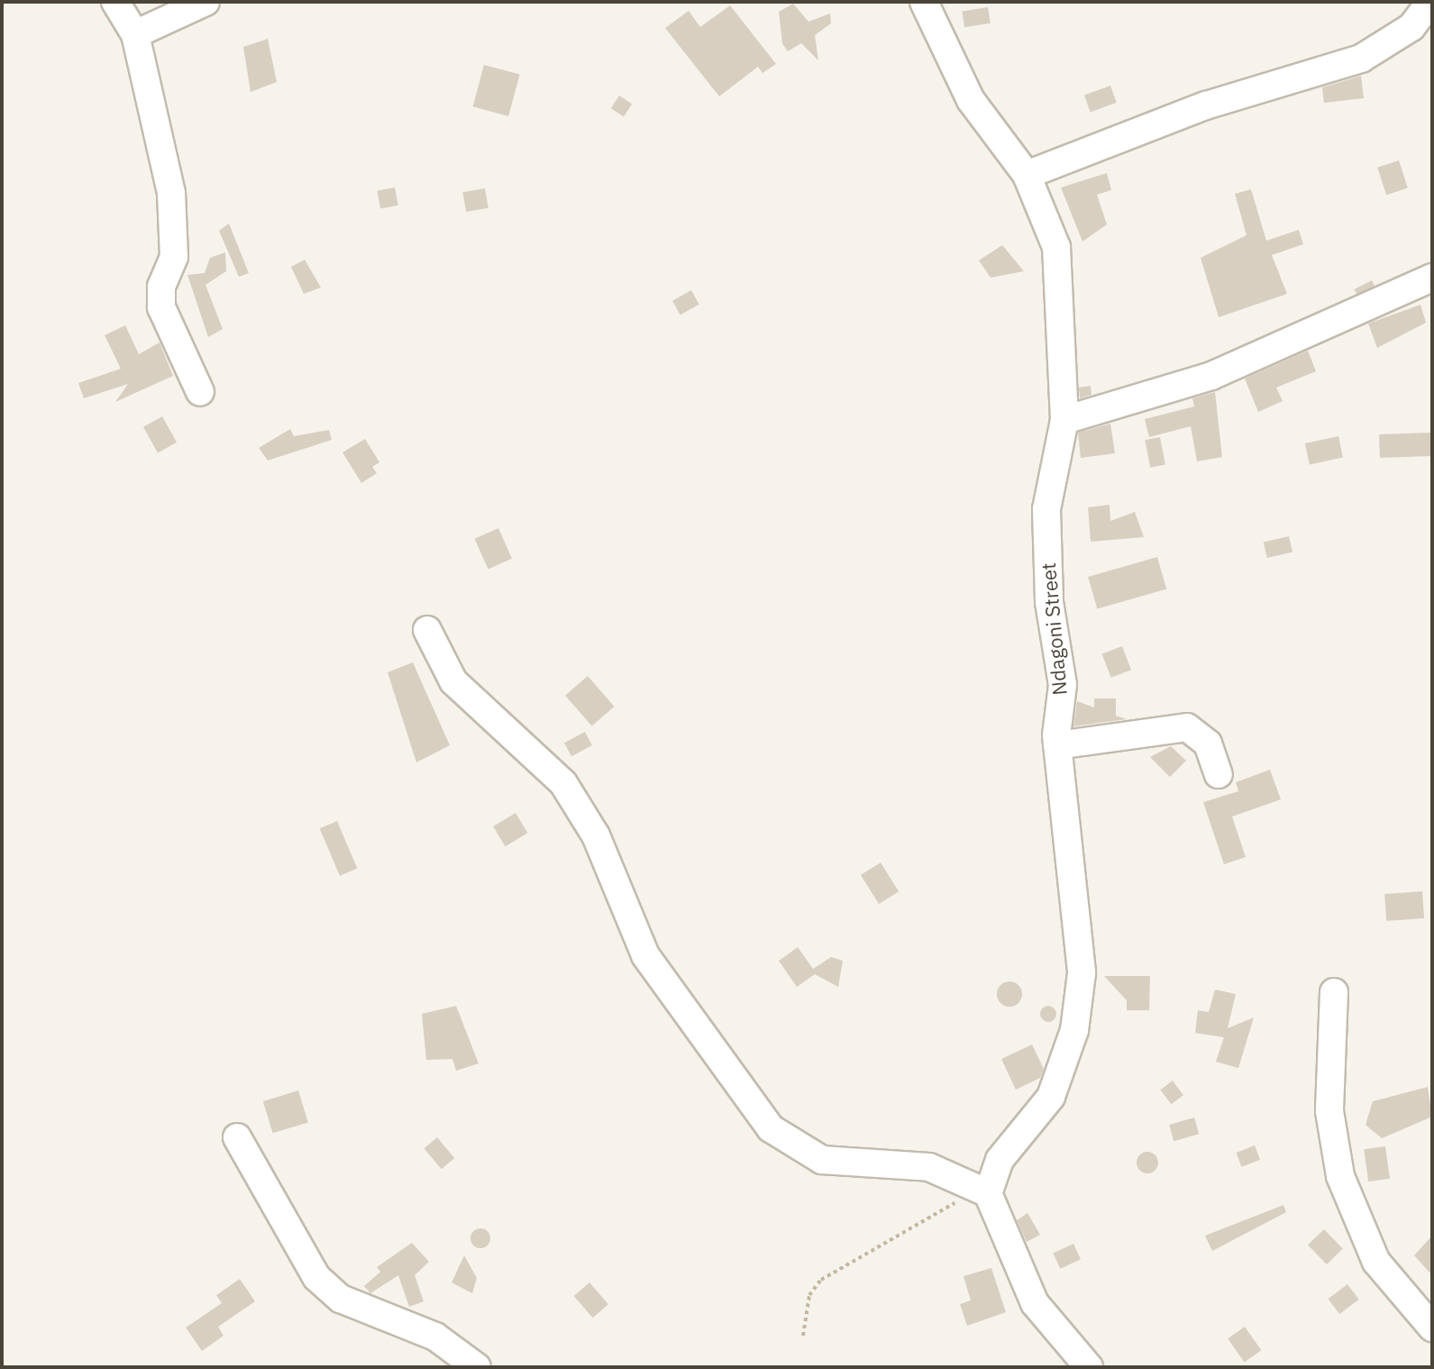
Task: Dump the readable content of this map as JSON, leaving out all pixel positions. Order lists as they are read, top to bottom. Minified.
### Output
{"streets":{"street":["Ndagoni Street"]}}
